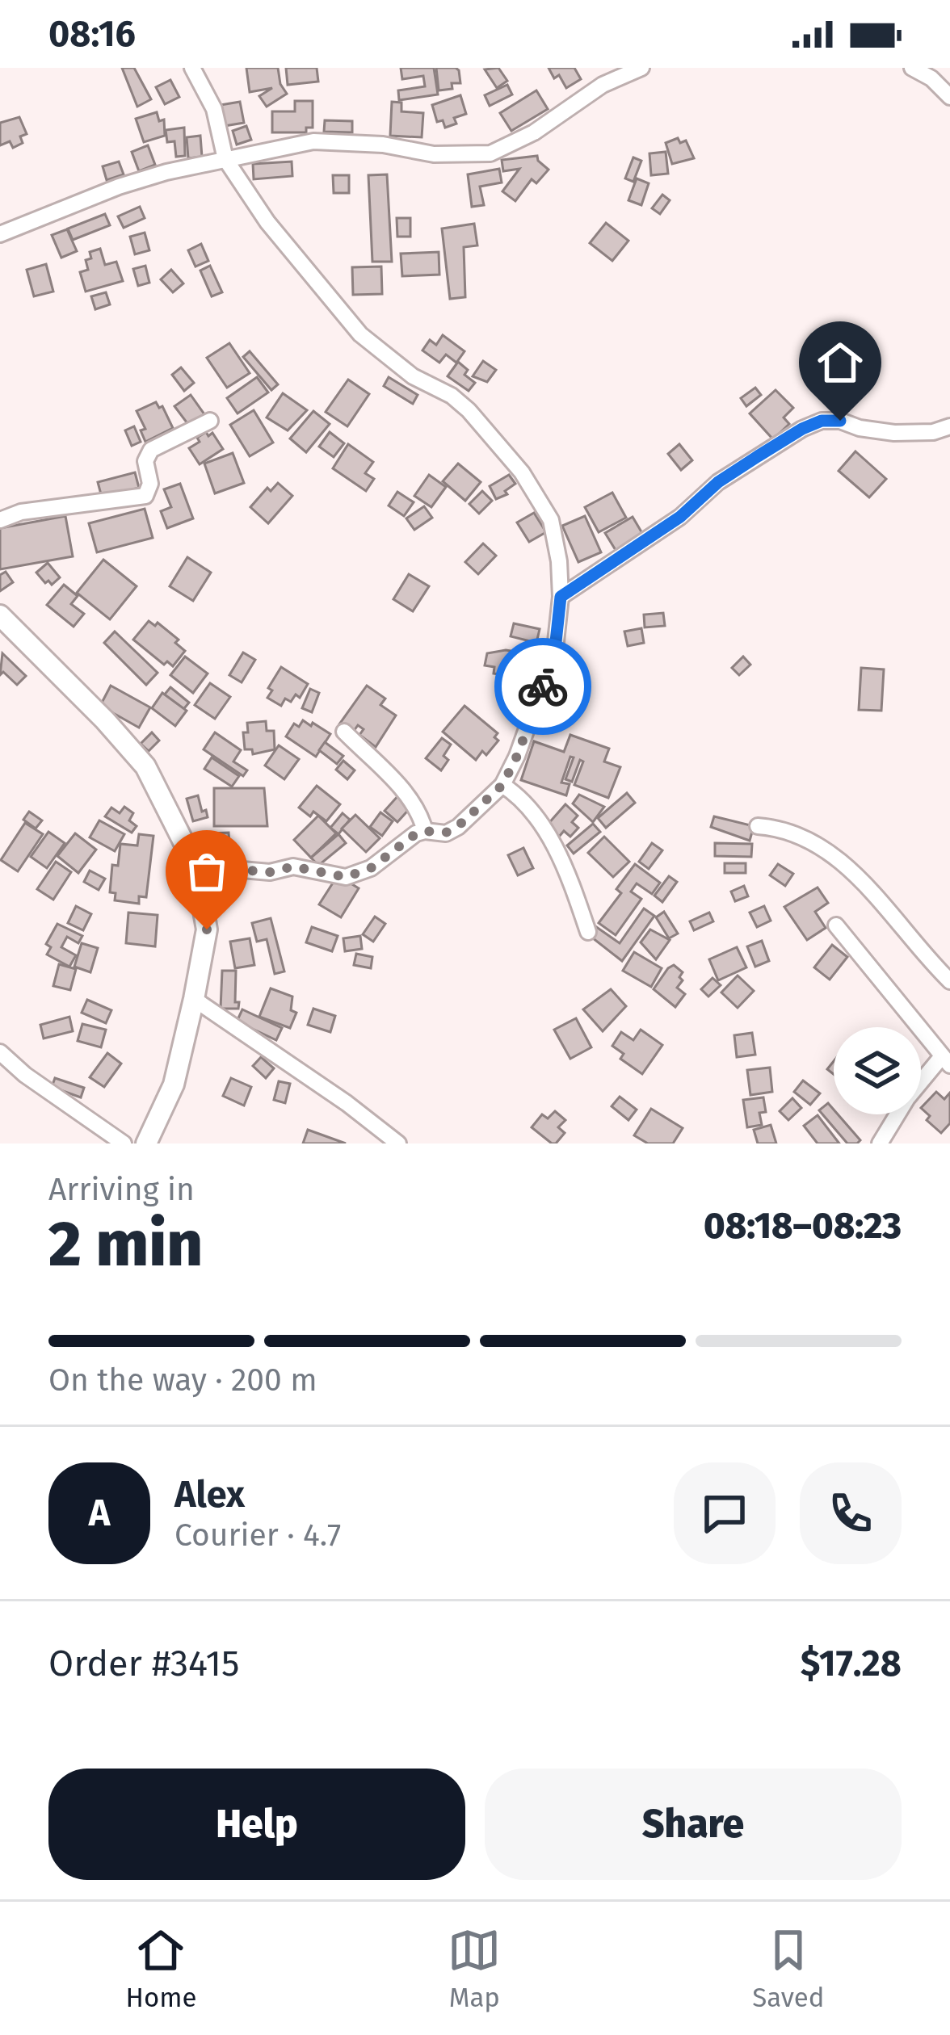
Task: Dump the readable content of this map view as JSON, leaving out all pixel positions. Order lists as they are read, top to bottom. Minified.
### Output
{"page":{"status":"08:16","heading":["2 min","Arriving in","08:18–08:23"],"panel":["Alex","Courier · 4.7","Order #3415","$17.28"],"bar":"On the way · 200 m","round":"A","buttons":["Help","Share"],"tabs":["Home","Map","Saved"]}}
